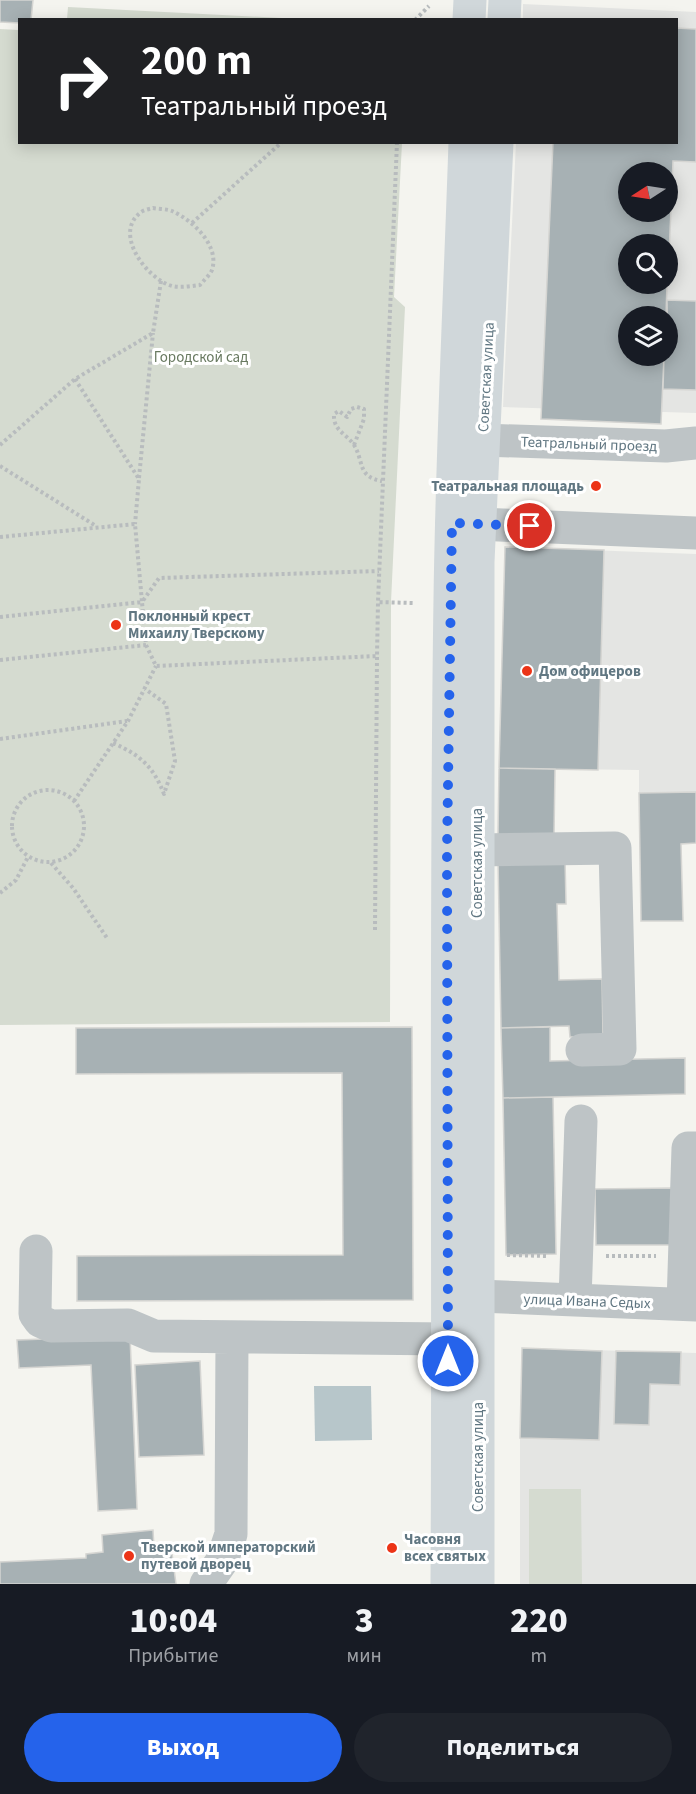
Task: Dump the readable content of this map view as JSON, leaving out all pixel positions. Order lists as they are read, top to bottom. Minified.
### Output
{"streets":{"main road":["Советская улица"],"street":["Театральный проезд","улица Ивана Седых"]},"crossings":[["Советская улица","Театральный проезд"],["Советская улица","улица Ивана Седых"]],"parks":["Городской сад"],"places":["Театральная площадь","Поклонный крест Михаилу Тверскому","Дом офицеров","Часовня всех святых","Тверской императорский путевой дворец"],"north":"left","page":{"turn":["200 m","Театральный проезд"],"eta":["10:04","Прибытие","3","мин","220","m"],"buttons":["Выход","Поделиться"]}}
